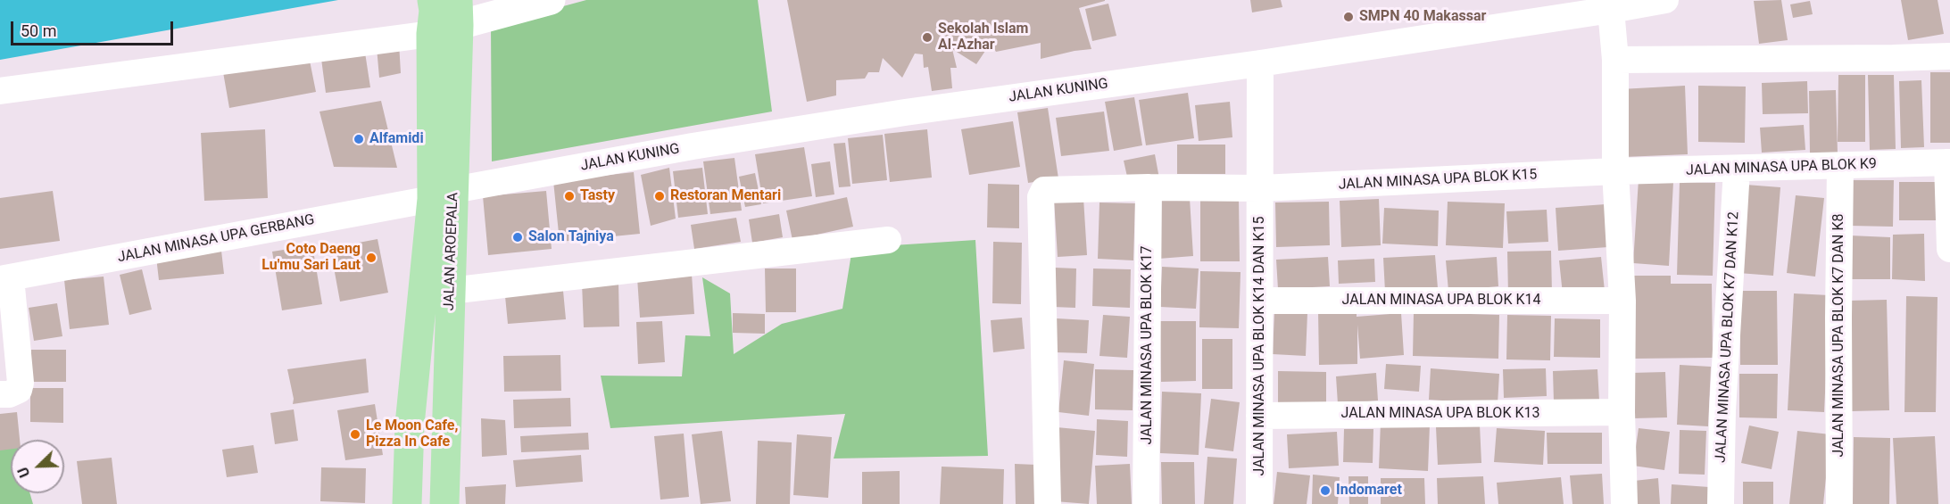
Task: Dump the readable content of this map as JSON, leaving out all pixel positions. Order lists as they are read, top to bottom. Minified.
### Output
{"streets":{"main road":["JALAN AROEPALA"],"street":["JALAN KUNING","JALAN MINASA UPA BLOK K9","JALAN MINASA UPA BLOK K15","JALAN MINASA UPA GERBANG","JALAN MINASA UPA BLOK K14","JALAN MINASA UPA BLOK K7 DAN K8","JALAN MINASA UPA BLOK K7 DAN K12","JALAN MINASA UPA BLOK K17","JALAN MINASA UPA BLOK K14 DAN K15","JALAN MINASA UPA BLOK K13"]},"crossings":[["JALAN KUNING","JALAN MINASA UPA GERBANG"],["JALAN KUNING","JALAN AROEPALA"],["JALAN KUNING","JALAN MINASA UPA BLOK K14 DAN K15"],["JALAN MINASA UPA BLOK K9","JALAN MINASA UPA BLOK K15"],["JALAN MINASA UPA BLOK K9","JALAN MINASA UPA BLOK K7 DAN K8"],["JALAN MINASA UPA BLOK K9","JALAN MINASA UPA BLOK K7 DAN K12"],["JALAN MINASA UPA BLOK K15","JALAN MINASA UPA BLOK K17"],["JALAN MINASA UPA BLOK K15","JALAN MINASA UPA BLOK K14 DAN K15"],["JALAN MINASA UPA GERBANG","JALAN AROEPALA"],["JALAN MINASA UPA BLOK K14","JALAN MINASA UPA BLOK K14 DAN K15"],["JALAN MINASA UPA BLOK K14 DAN K15","JALAN MINASA UPA BLOK K13"]],"places":["SMPN 40 Makassar","Sekolah Islam Al-Azhar","Alfamidi","Tasty","Restoran Mentari","Salon Tajniya","Coto Daeng Lu'mu Sari Laut","Le Moon Cafe, Pizza In Cafe","Indomaret"],"scale_bar":"50 m","north":"bottom left"}
